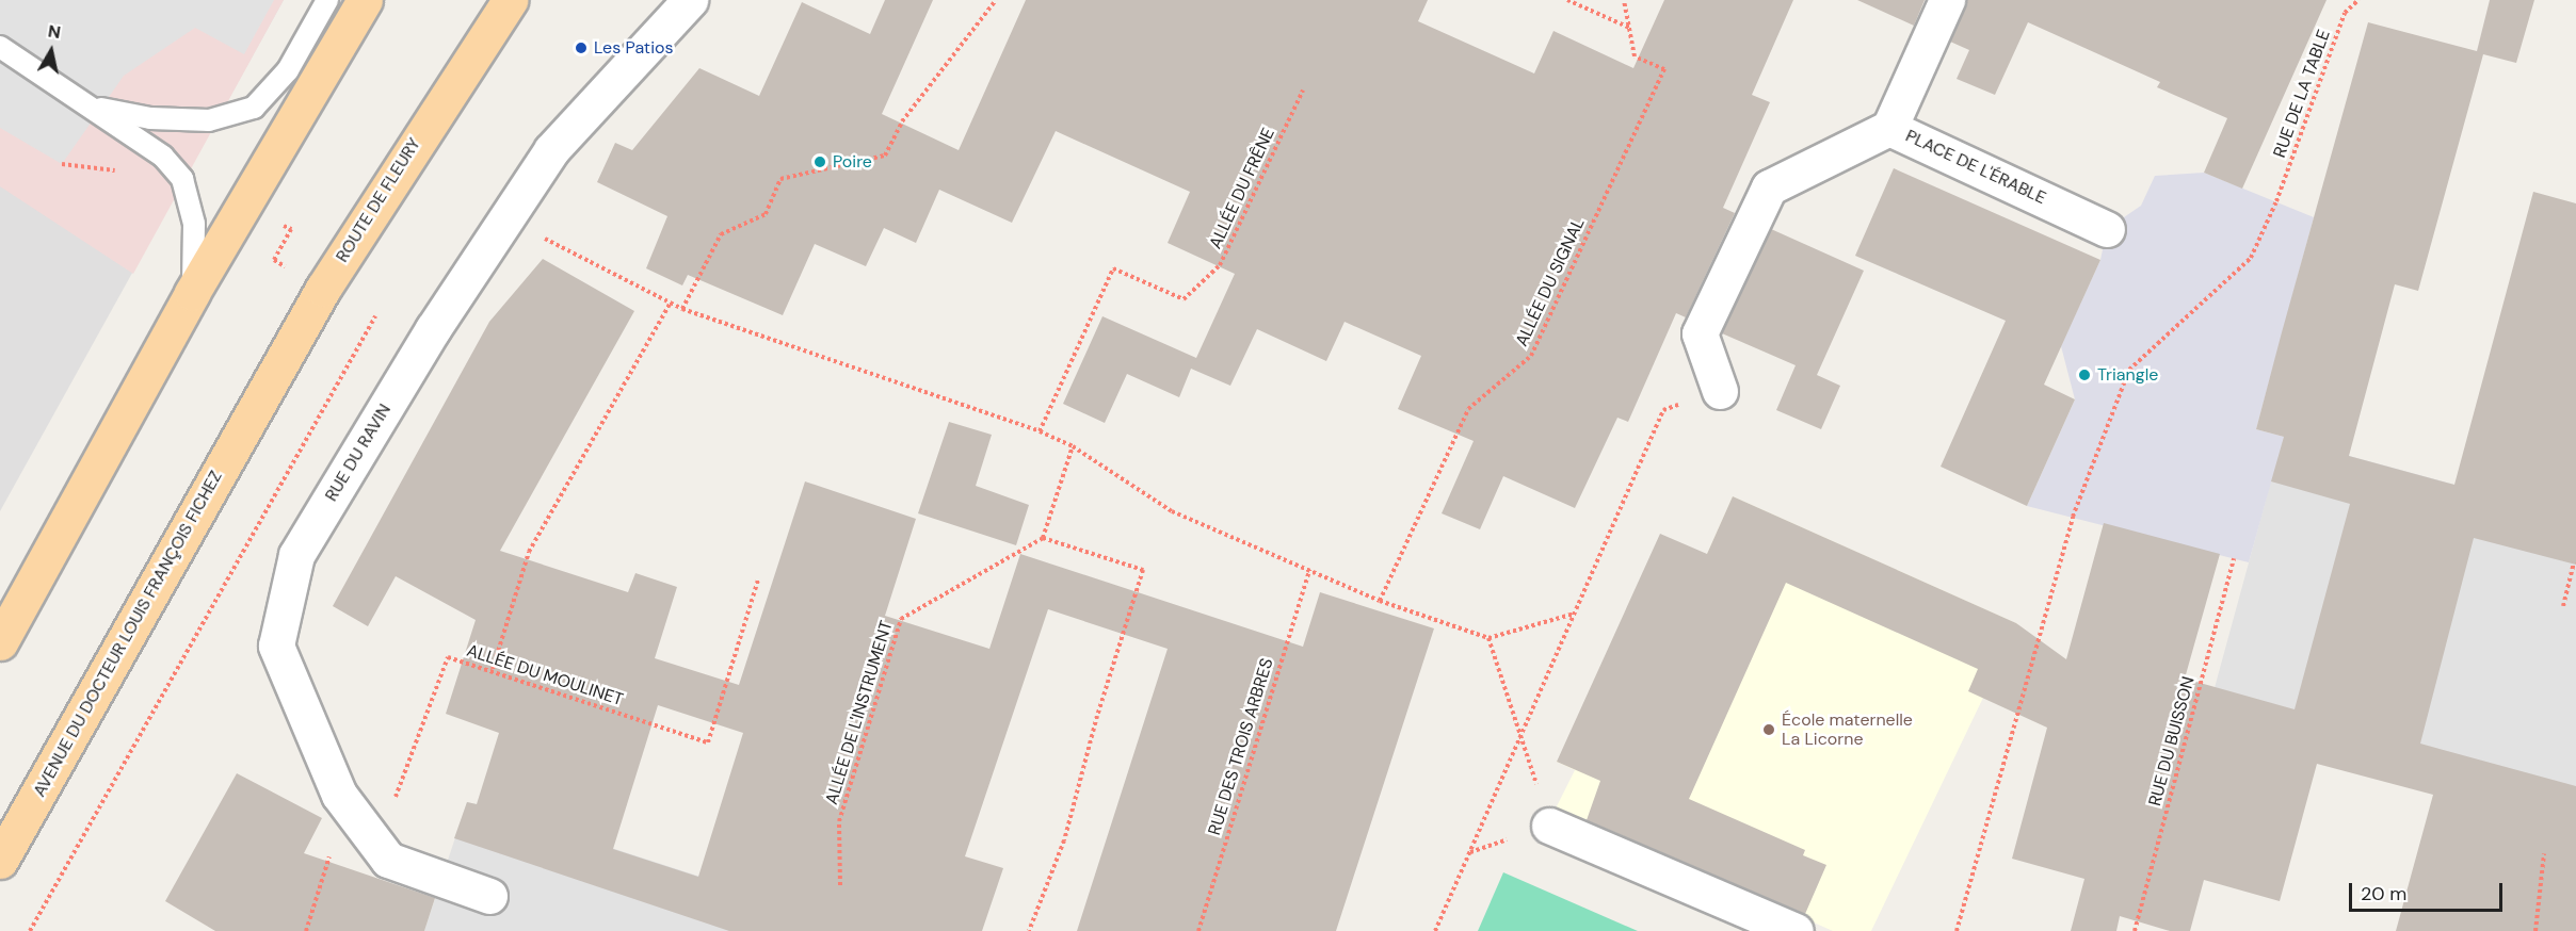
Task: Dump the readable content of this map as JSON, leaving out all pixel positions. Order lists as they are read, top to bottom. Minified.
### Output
{"streets":{"main road":["ROUTE DE FLEURY","AVENUE DU DOCTEUR LOUIS FRANÇOIS FICHEZ"],"street":["PLACE DE L'ÉRABLE","RUE DU RAVIN"],"path":["RUE DE LA TABLE","ALLÉE DU FRÊNE","ALLÉE DU SIGNAL","ALLÉE DU MOULINET","ALLÉE DE L'INSTRUMENT","RUE DU BUISSON","RUE DES TROIS ARBRES"]},"crossings":[["ROUTE DE FLEURY","AVENUE DU DOCTEUR LOUIS FRANÇOIS FICHEZ"],["RUE DU RAVIN","ALLÉE DU MOULINET"]],"places":["Les Patios","Poire","Triangle","École maternelle La Licorne"],"scale_bar":"20 m","north":"top"}
